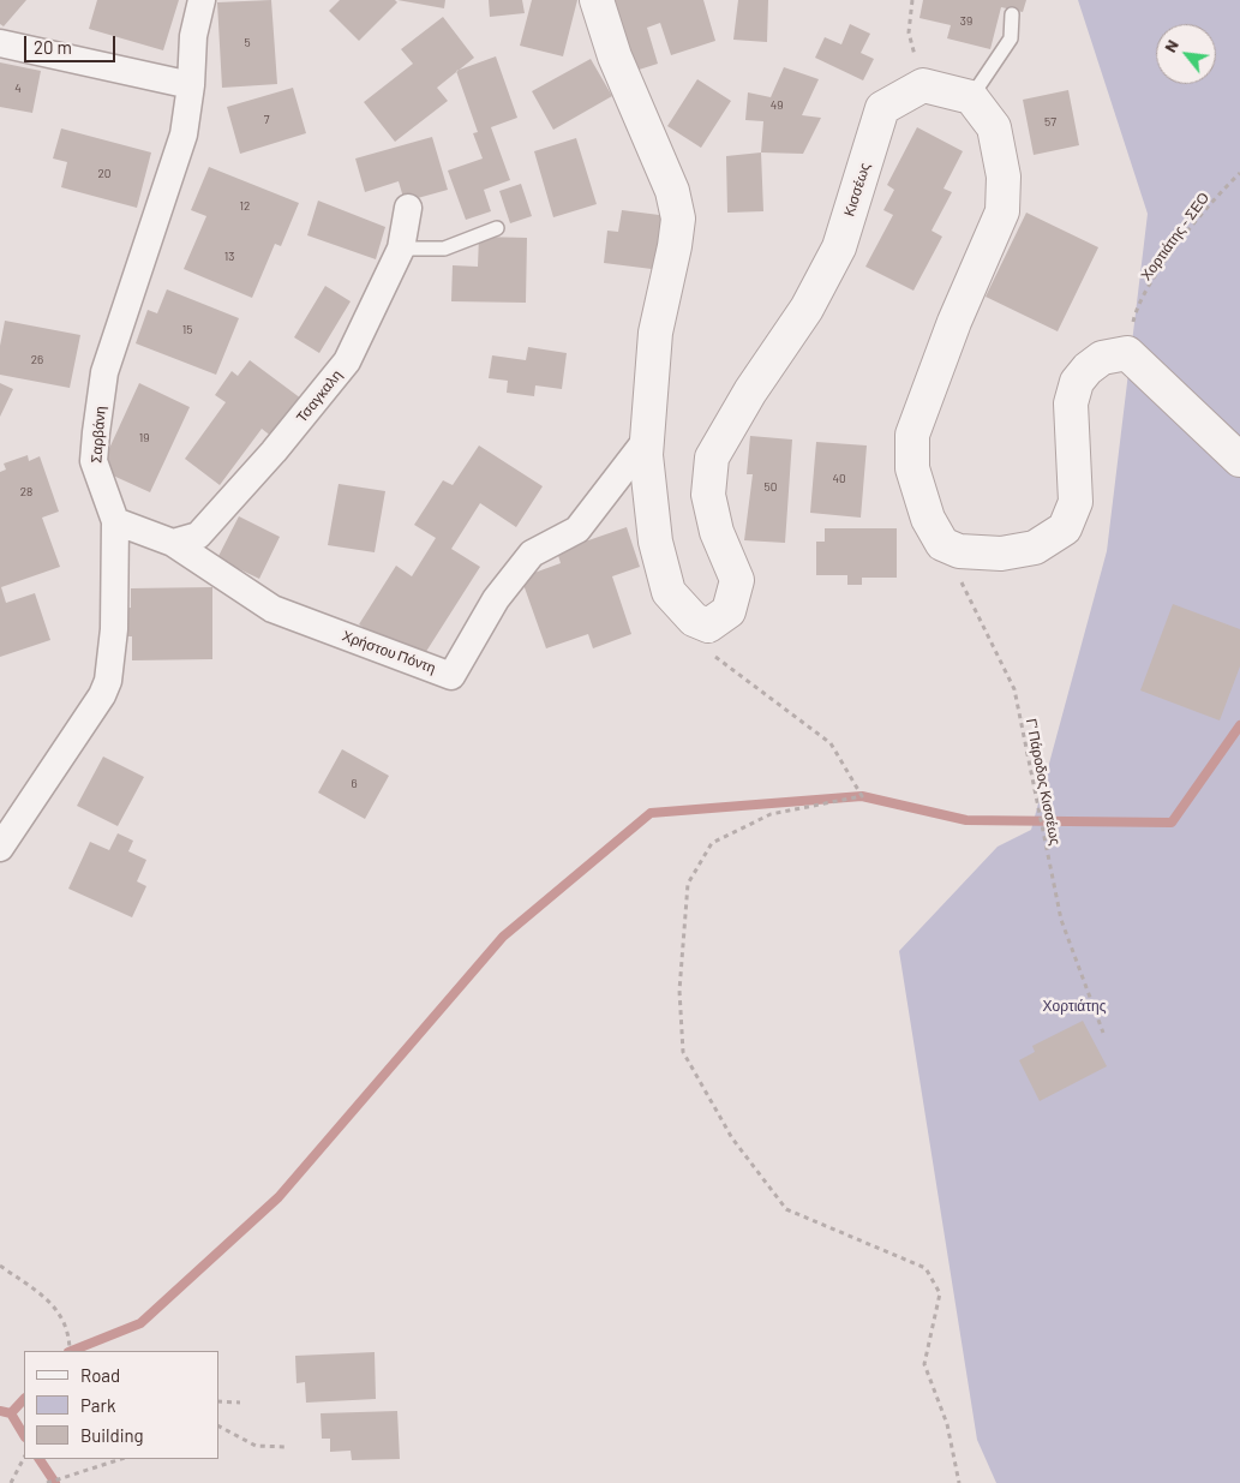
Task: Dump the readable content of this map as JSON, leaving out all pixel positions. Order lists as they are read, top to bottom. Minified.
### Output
{"streets":{"street":["Κισσέως","Τσαγκαλη","Σαρβάνη","Χρήστου Πόντη"],"path":["Χορτιάτης - ΣΕΟ","Γ' Πάροδος Κισσέως"]},"crossings":[["Τσαγκαλη","Χρήστου Πόντη"],["Σαρβάνη","Χρήστου Πόντη"]],"parks":["Χορτιάτης"],"house_numbers":["39","5","4","49","7","57","20","12","13","15","26","19","40","50","28","6"],"legend":["Road","Park","Building"],"scale_bar":"20 m","north":"top left"}
